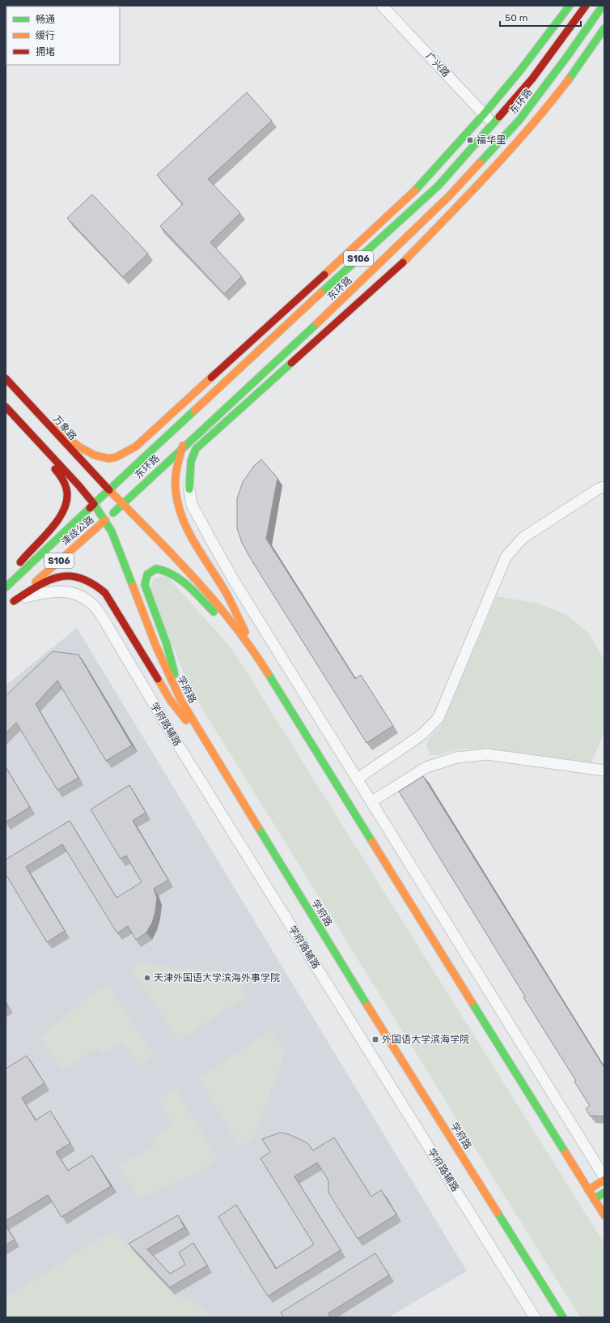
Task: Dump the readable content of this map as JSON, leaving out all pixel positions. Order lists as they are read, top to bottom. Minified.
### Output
{"streets":{"main road":["东环路","S106","万象路","津歧公路","学府路"],"street":["广兴路","学府路辅路"]},"crossings":[["广兴路","东环路"],["东环路","万象路"],["东环路","津歧公路"],["东环路","学府路"],["津歧公路","学府路"],["津歧公路","学府路辅路"]],"places":{"transit":["福华里","外国语大学滨海学院"],"other":["天津外国语大学滨海外事学院"]},"legend":["畅通","缓行","拥堵"],"scale_bar":"50 m"}
